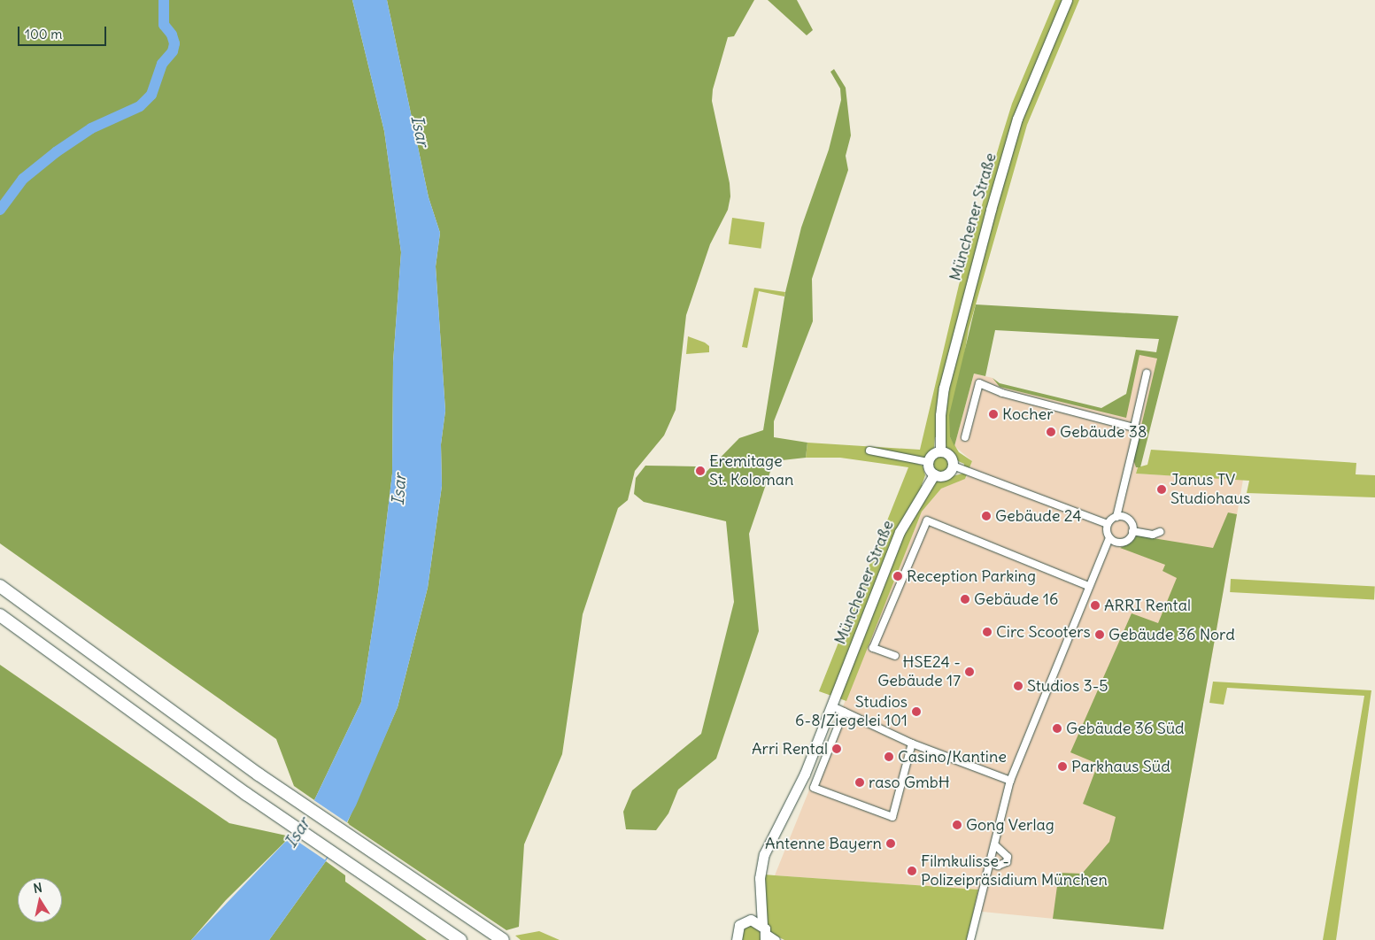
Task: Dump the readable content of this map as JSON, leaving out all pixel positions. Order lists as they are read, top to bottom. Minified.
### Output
{"streets":{"main road":["Münchener Straße"]},"water":["Isar"],"places":["Kocher","Gebäude 38","Eremitage St. Koloman","Janus TV Studiohaus","Gebäude 24","Reception Parking","Gebäude 16","ARRI Rental","Circ Scooters","Gebäude 36 Nord","HSE24 - Gebäude 17","Studios 3-5","Studios 6-8/Ziegelei 101","Gebäude 36 Süd","Arri Rental","Casino/Kantine","Parkhaus Süd","raso GmbH","Gong Verlag","Antenne Bayern","Filmkulisse - Polizeipräsidium München"],"scale_bar":"100 m","north":"top"}
